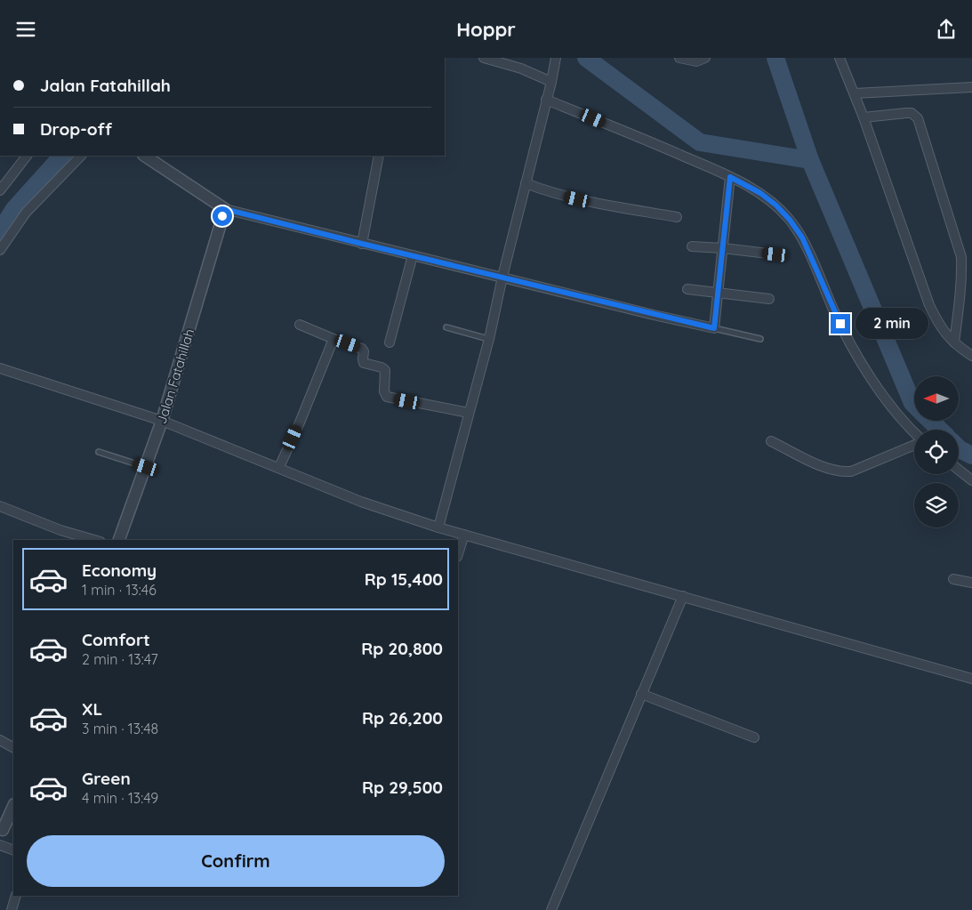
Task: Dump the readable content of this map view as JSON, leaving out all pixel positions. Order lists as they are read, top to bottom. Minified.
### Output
{"streets":{"street":["Jalan Fatahillah"]},"north":"left","page":{"header":"Hoppr","banner":["Jalan Fatahillah","Drop-off"],"bubble":"2 min","list":[{"name":"Economy","note":"1 min · 13:46","value":"Rp 15,400"},{"name":"Comfort","note":"2 min · 13:47","value":"Rp 20,800"},{"name":"XL","note":"3 min · 13:48","value":"Rp 26,200"},{"name":"Green","note":"4 min · 13:49","value":"Rp 29,500"}],"buttons":"Confirm"}}
